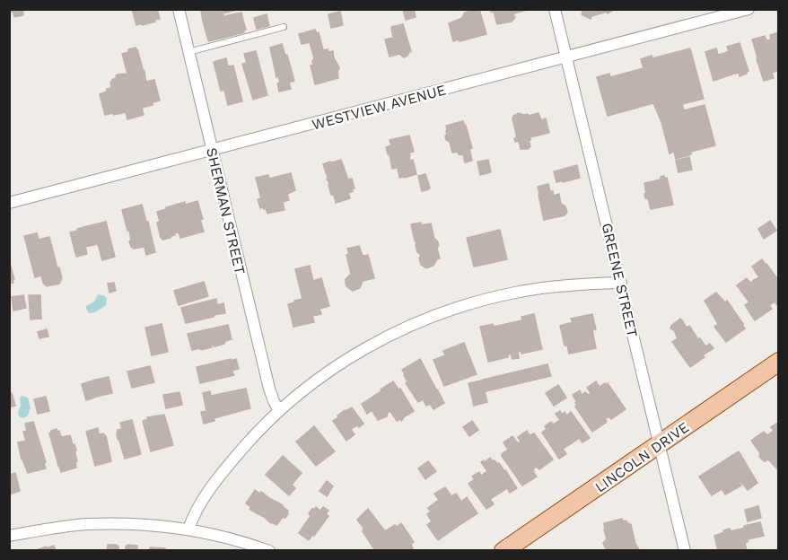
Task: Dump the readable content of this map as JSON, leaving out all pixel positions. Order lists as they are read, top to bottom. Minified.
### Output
{"streets":{"main road":["LINCOLN DRIVE"],"street":["WESTVIEW AVENUE","SHERMAN STREET","GREENE STREET"]},"crossings":[["WESTVIEW AVENUE","SHERMAN STREET"],["WESTVIEW AVENUE","GREENE STREET"],["GREENE STREET","LINCOLN DRIVE"]]}
